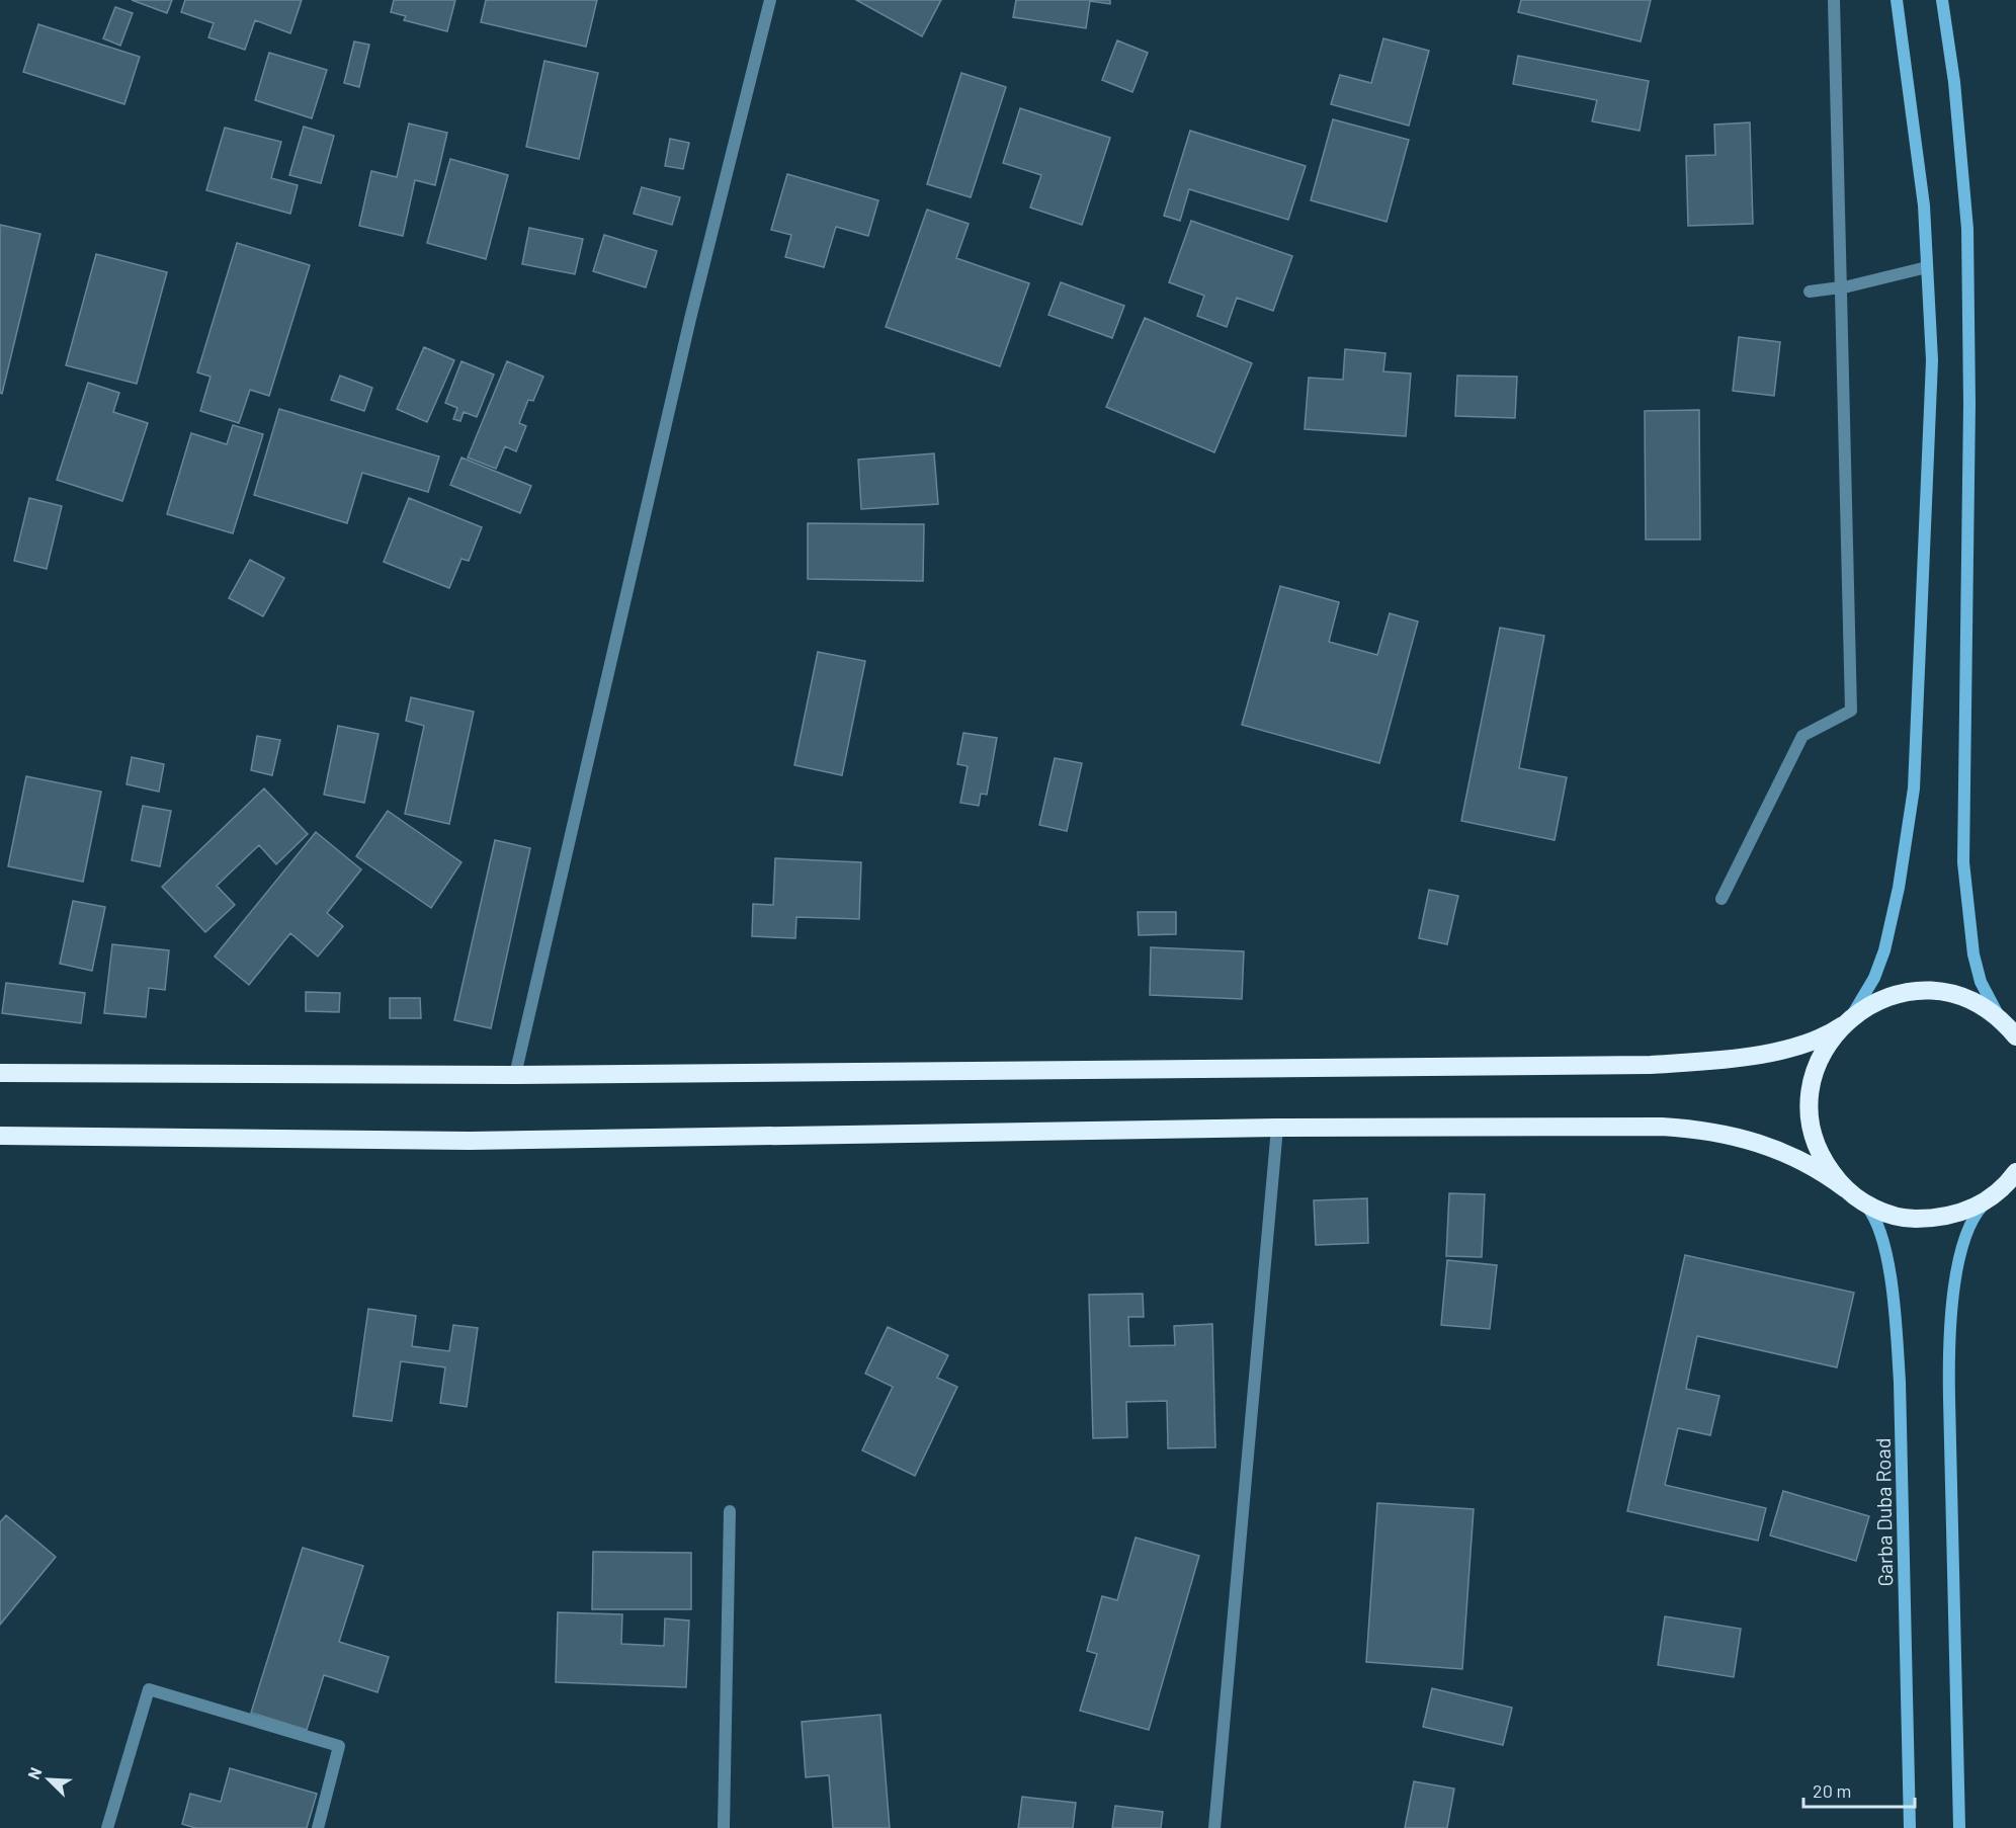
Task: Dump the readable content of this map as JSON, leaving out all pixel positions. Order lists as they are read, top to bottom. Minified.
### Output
{"streets":{"main road":["Garba Duba Road"]},"scale_bar":"20 m","north":"top left"}
